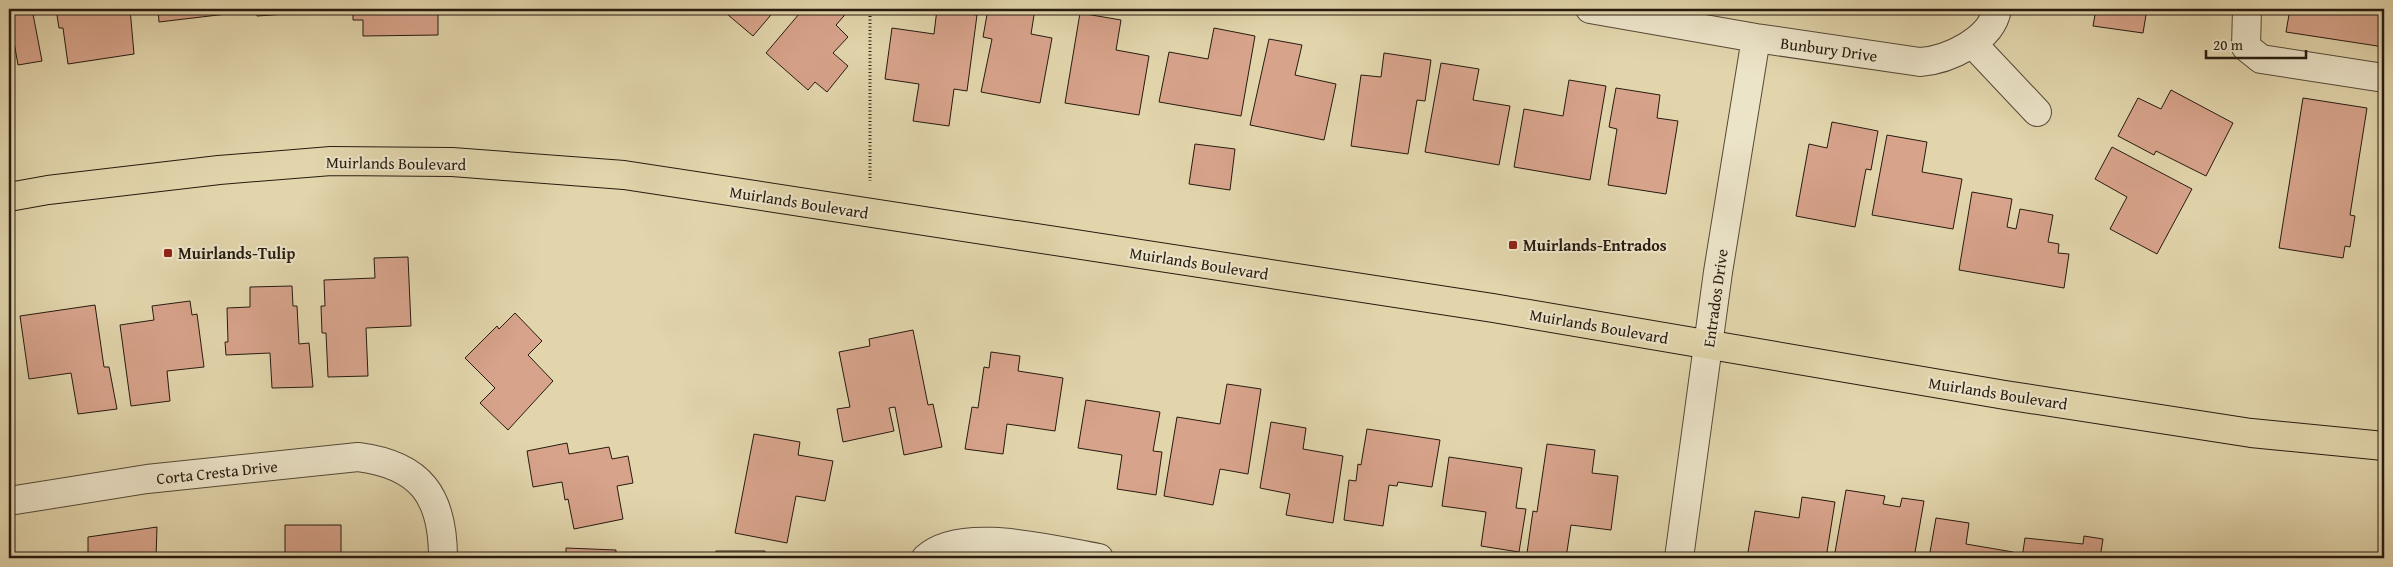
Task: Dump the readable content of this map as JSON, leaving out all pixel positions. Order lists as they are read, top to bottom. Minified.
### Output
{"streets":{"main road":["Muirlands Boulevard"],"street":["Bunbury Drive","Entrados Drive","Corta Cresta Drive"]},"crossings":[["Bunbury Drive","Entrados Drive"],["Muirlands Boulevard","Entrados Drive"]],"places":{"transit":["Muirlands-Entrados","Muirlands-Tulip"]},"scale_bar":"20 m"}
